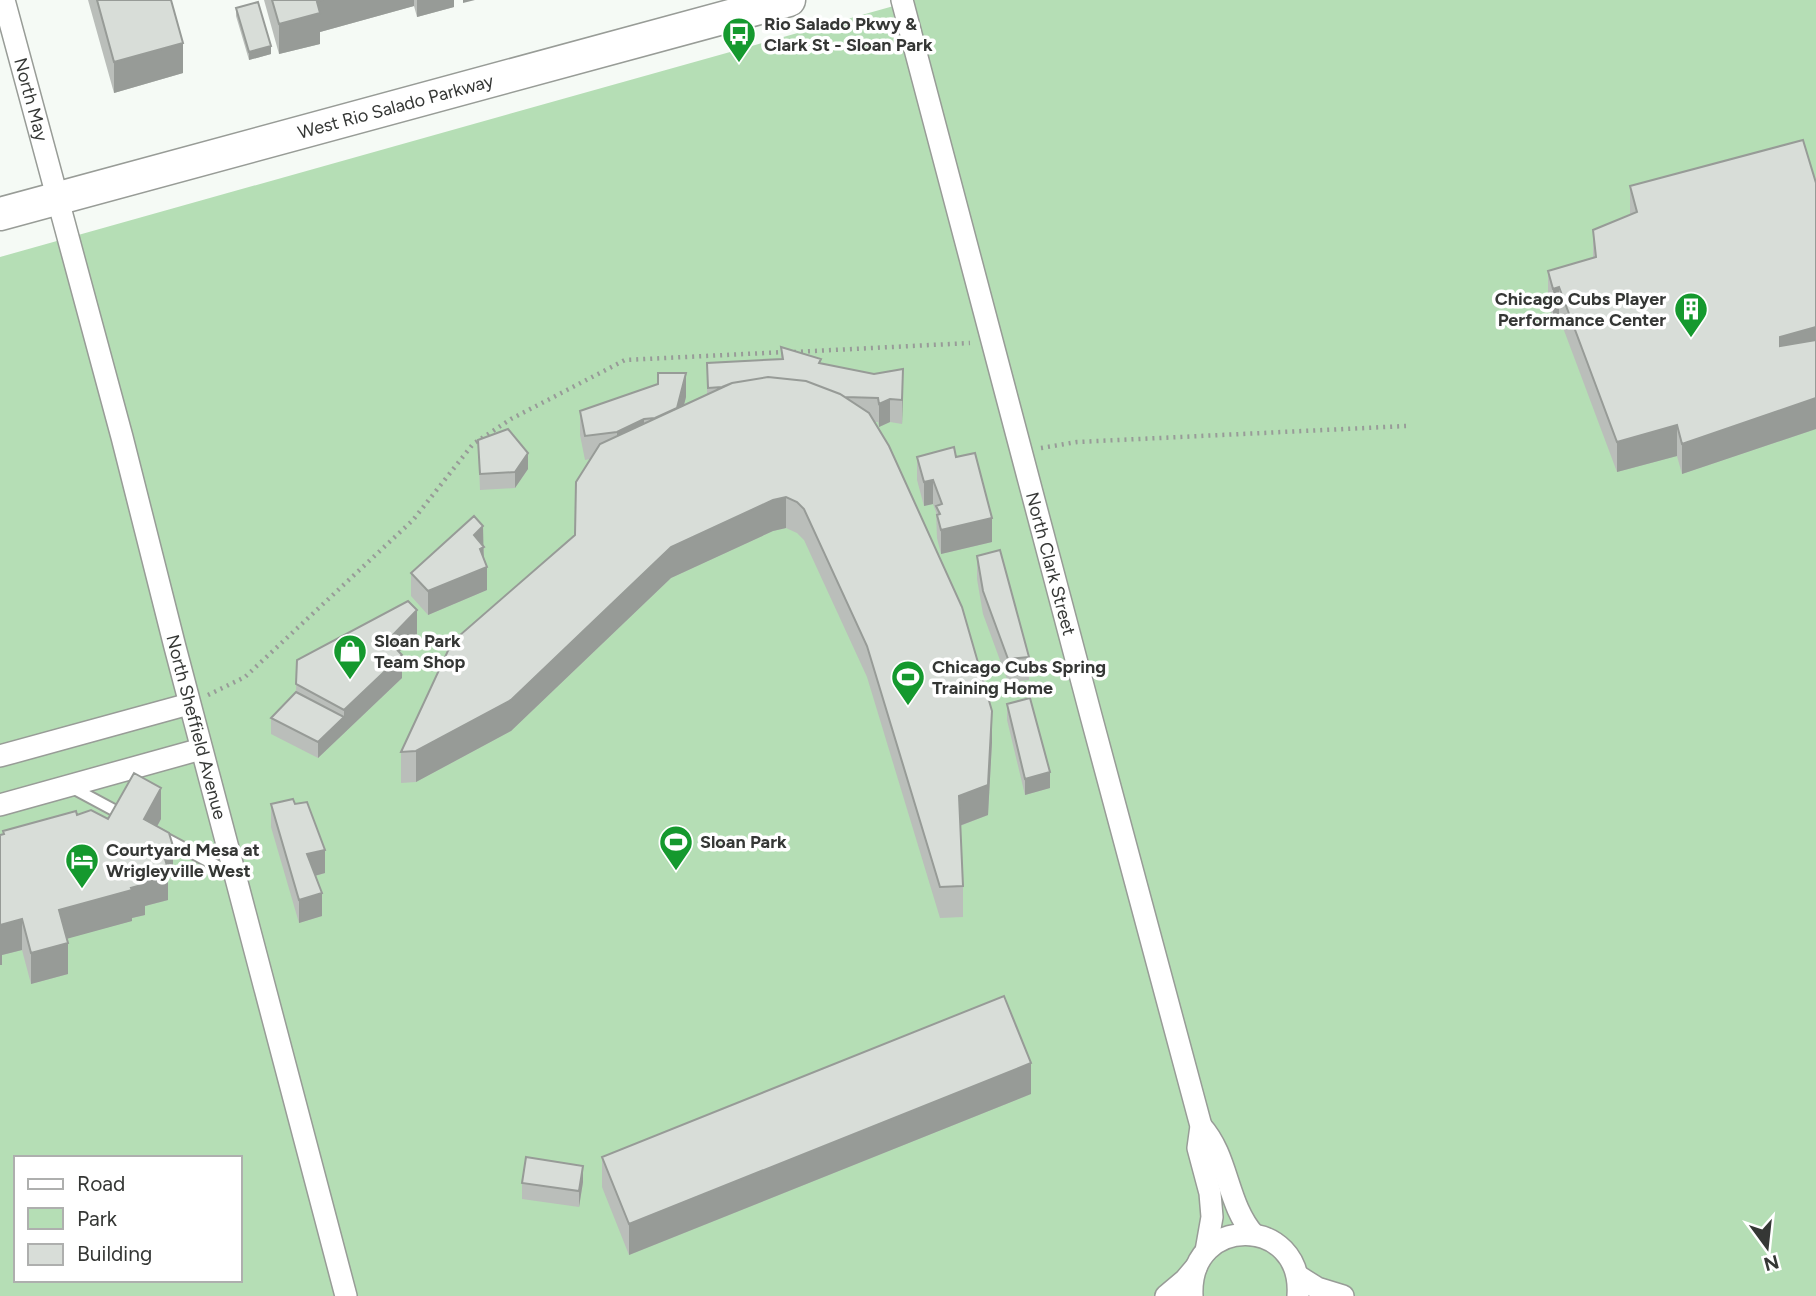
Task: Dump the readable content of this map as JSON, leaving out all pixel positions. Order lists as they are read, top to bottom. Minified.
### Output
{"streets":{"main road":["West Rio Salado Parkway"],"street":["North May","North Clark Street","North Sheffield Avenue"]},"crossings":[["North May","West Rio Salado Parkway"],["North May","North Sheffield Avenue"],["West Rio Salado Parkway","North Sheffield Avenue"]],"places":{"bus stop":["Rio Salado Pkwy & Clark St - Sloan Park"],"building":["Chicago Cubs Player Performance Center"],"shop":["Sloan Park Team Shop"],"sports":["Chicago Cubs Spring Training Home","Sloan Park"],"hotel":["Courtyard Mesa at Wrigleyville West"]},"legend":["Road","Park","Building"],"north":"bottom"}
